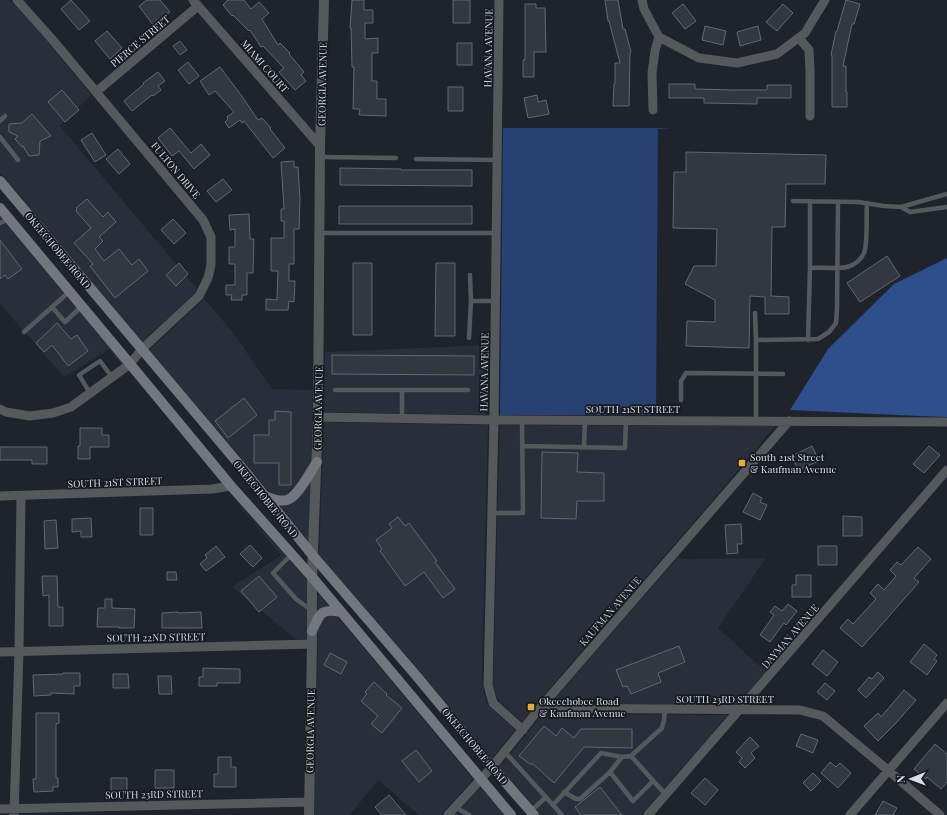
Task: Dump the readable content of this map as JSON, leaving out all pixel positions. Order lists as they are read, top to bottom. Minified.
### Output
{"streets":{"main road":["OKEECHOBEE ROAD"],"street":["PIERCE STREET","HAVANA AVENUE","MIAMI COURT","GEORGIA AVENUE","FULTON DRIVE","SOUTH 21ST STREET","KAUFMAN AVENUE","DAYMAN AVENUE","SOUTH 22ND STREET","SOUTH 23RD STREET"]},"crossings":[["PIERCE STREET","MIAMI COURT"],["PIERCE STREET","FULTON DRIVE"],["HAVANA AVENUE","SOUTH 21ST STREET"],["HAVANA AVENUE","KAUFMAN AVENUE"],["MIAMI COURT","GEORGIA AVENUE"],["GEORGIA AVENUE","OKEECHOBEE ROAD"],["GEORGIA AVENUE","SOUTH 21ST STREET"],["GEORGIA AVENUE","SOUTH 22ND STREET"],["GEORGIA AVENUE","SOUTH 23RD STREET"],["FULTON DRIVE","OKEECHOBEE ROAD"],["OKEECHOBEE ROAD","SOUTH 21ST STREET"],["OKEECHOBEE ROAD","KAUFMAN AVENUE"],["SOUTH 21ST STREET","KAUFMAN AVENUE"],["KAUFMAN AVENUE","SOUTH 23RD STREET"],["DAYMAN AVENUE","SOUTH 23RD STREET"]],"places":{"transit":["South 21st Street & Kaufman Avenue","Okeechobee Road & Kaufman Avenue"]},"north":"left"}
